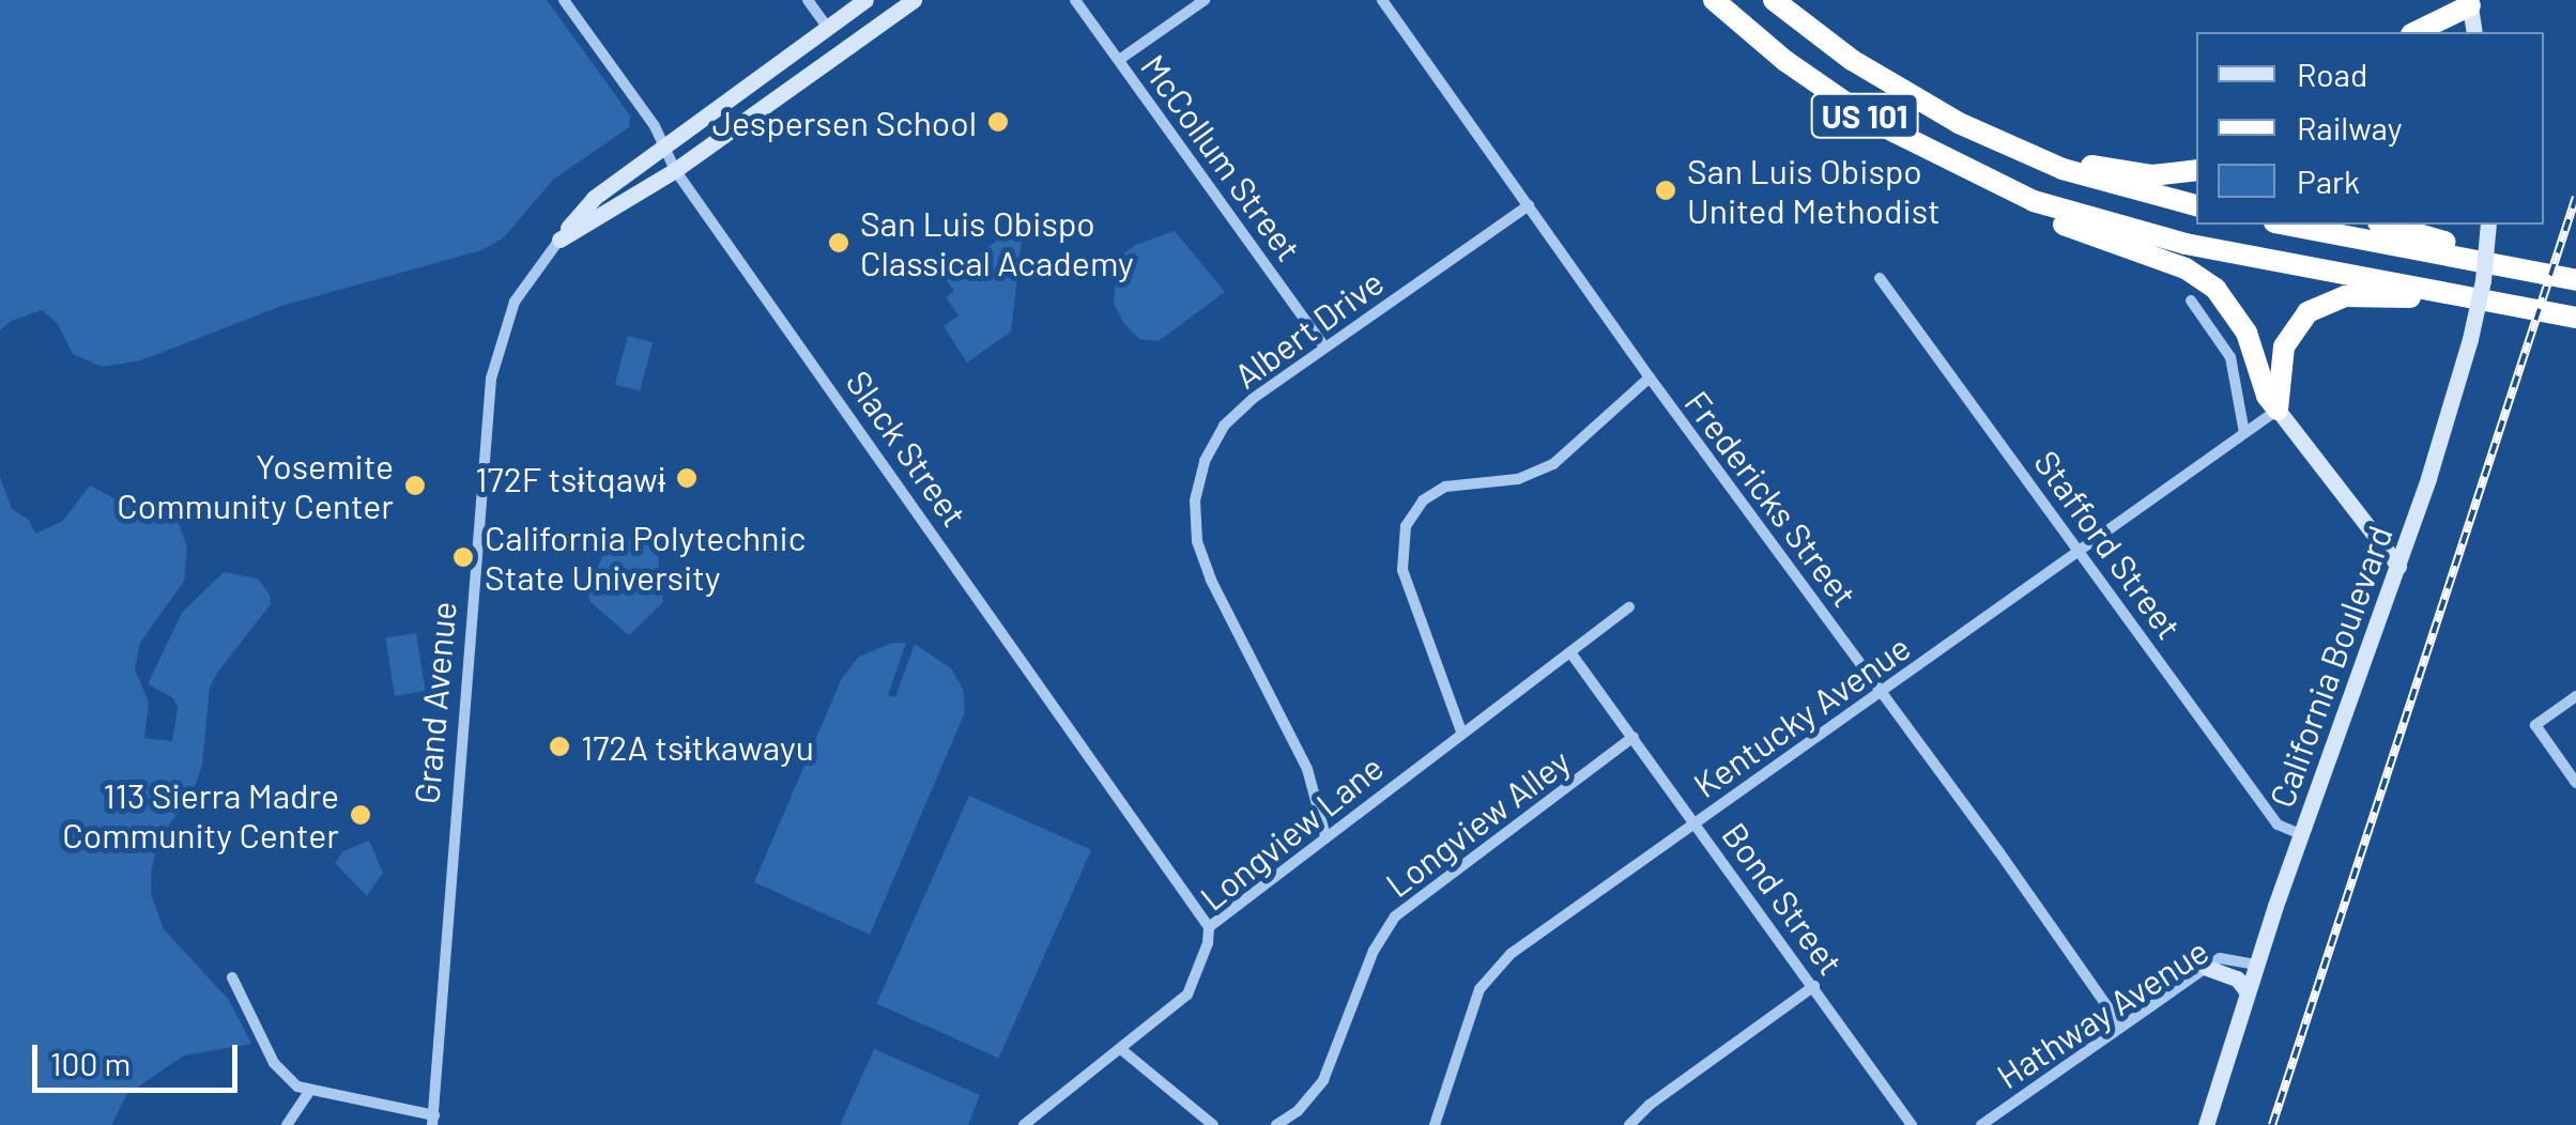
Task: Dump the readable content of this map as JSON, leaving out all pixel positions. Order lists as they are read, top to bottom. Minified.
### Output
{"streets":{"highway":["US 101"],"street":["McCollum Street","Albert Drive","Slack Street","Fredericks Street","Stafford Street","California Boulevard","Grand Avenue","Kentucky Avenue","Longview Alley","Longview Lane","Bond Street","Hathway Avenue"]},"crossings":[["McCollum Street","Albert Drive"],["Albert Drive","Fredericks Street"],["Albert Drive","Longview Lane"],["Slack Street","Grand Avenue"],["Slack Street","Longview Lane"],["Fredericks Street","Kentucky Avenue"],["Fredericks Street","Hathway Avenue"],["Stafford Street","California Boulevard"],["Stafford Street","Kentucky Avenue"],["California Boulevard","Hathway Avenue"],["Kentucky Avenue","Bond Street"],["Longview Alley","Bond Street"],["Longview Lane","Bond Street"]],"places":["Jespersen School","San Luis Obispo United Methodist","San Luis Obispo Classical Academy","172F tsɨtqawɨ","Yosemite Community Center","California Polytechnic State University","172A tsɨtkawayu","113 Sierra Madre Community Center"],"legend":["Road","Railway","Park"],"scale_bar":"100 m"}
